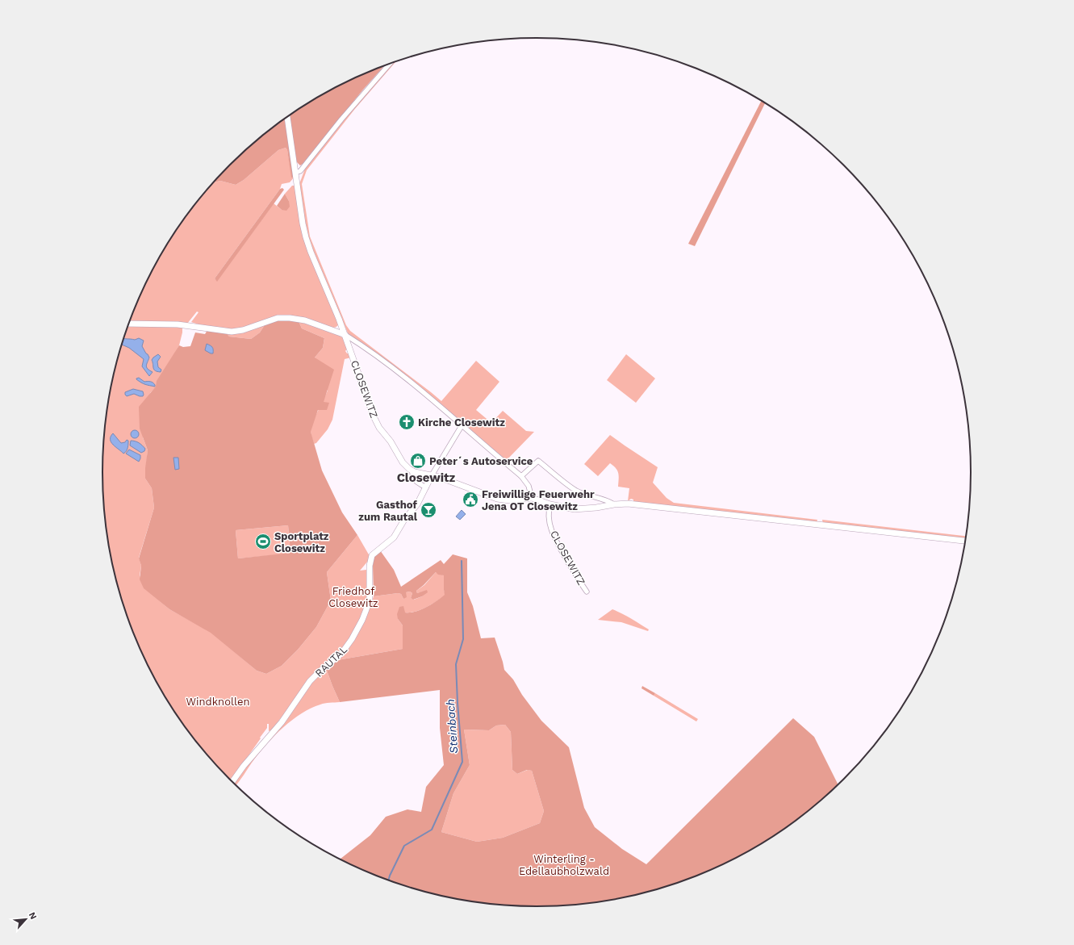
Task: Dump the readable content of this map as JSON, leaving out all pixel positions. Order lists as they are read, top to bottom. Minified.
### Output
{"streets":{"street":["CLOSEWITZ","RAUTAL"]},"crossings":[["CLOSEWITZ","RAUTAL"]],"districts":["Closewitz"],"water":["Steinbach"],"parks":["Friedhof Closewitz","Windknollen","Winterling - Edellaubholzwald"],"places":{"church":["Kirche Closewitz"],"shop":["Peter´s Autoservice"],"public building":["Freiwillige Feuerwehr Jena OT Closewitz"],"bar":["Gasthof zum Rautal"],"sports":["Sportplatz Closewitz"]},"north":"top right"}
